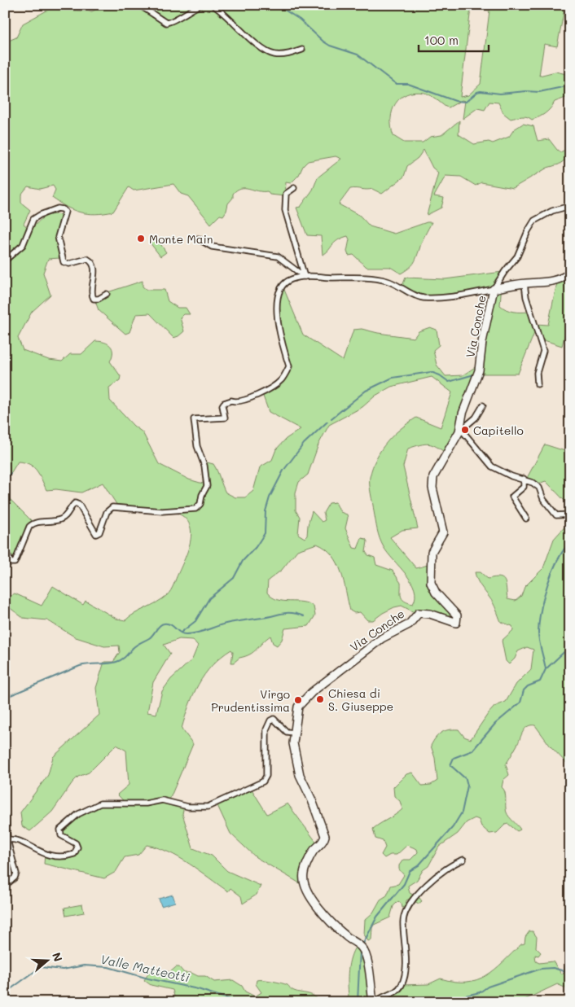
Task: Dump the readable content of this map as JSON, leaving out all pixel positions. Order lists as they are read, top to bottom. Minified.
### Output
{"streets":{"street":["Via Conche"]},"water":["Valle Matteotti"],"places":["Monte Main","Capitello","Chiesa di S. Giuseppe","Virgo Prudentissima"],"scale_bar":"100 m","north":"right"}
